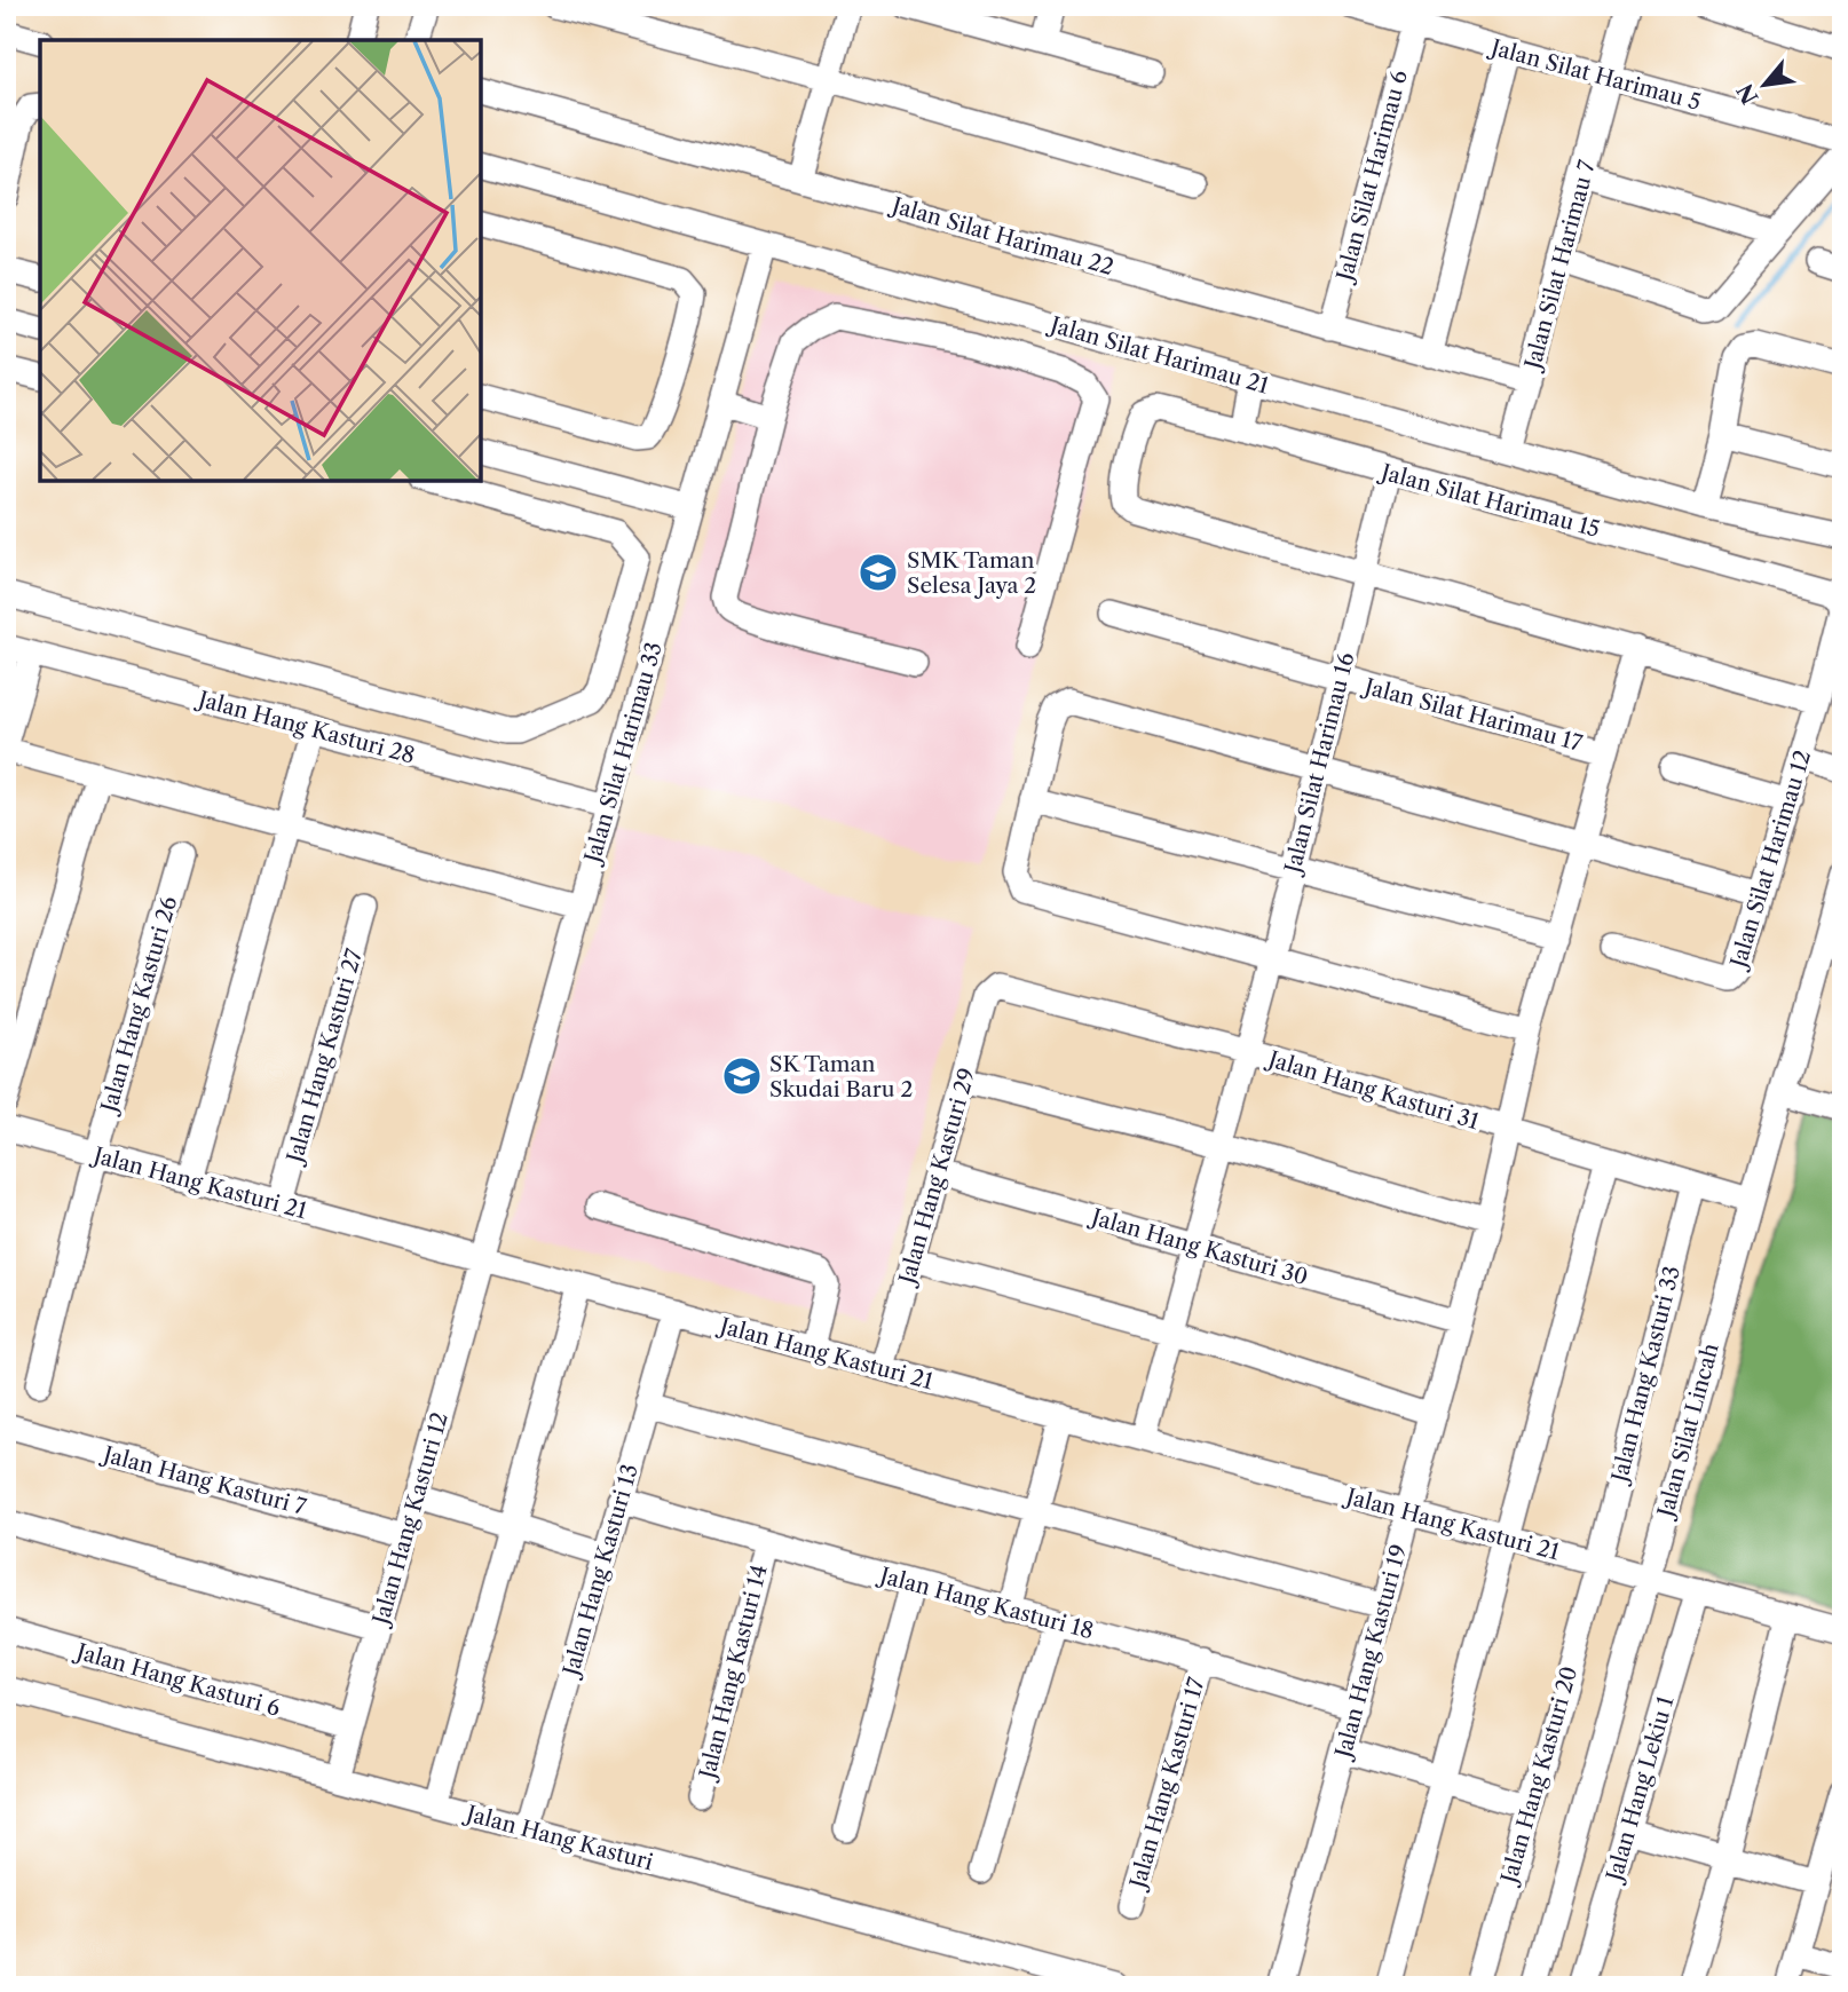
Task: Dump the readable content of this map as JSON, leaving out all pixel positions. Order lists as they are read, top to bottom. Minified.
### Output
{"streets":{"street":["Jalan Silat Harimau 5","Jalan Silat Harimau 6","Jalan Silat Harimau 22","Jalan Silat Harimau 7","Jalan Silat Harimau 21","Jalan Silat Harimau 15","Jalan Silat Harimau 17","Jalan Hang Kasturi 28","Jalan Silat Harimau 33","Jalan Silat Harimau 16","Jalan Silat Harimau 12","Jalan Hang Kasturi 26","Jalan Hang Kasturi 27","Jalan Hang Kasturi 31","Jalan Hang Kasturi 29","Jalan Hang Kasturi 21","Jalan Hang Kasturi 30","Jalan Hang Kasturi 33","Jalan Silat Lincah","Jalan Hang Kasturi 7","Jalan Hang Kasturi 12","Jalan Hang Kasturi 13","Jalan Hang Kasturi 18","Jalan Hang Kasturi 19","Jalan Hang Kasturi 14","Jalan Hang Kasturi 6","Jalan Hang Kasturi 20","Jalan Hang Kasturi 17","Jalan Hang Lekiu 1","Jalan Hang Kasturi"]},"crossings":[["Jalan Silat Harimau 5","Jalan Silat Harimau 6"],["Jalan Silat Harimau 5","Jalan Silat Harimau 7"],["Jalan Silat Harimau 6","Jalan Silat Harimau 22"],["Jalan Silat Harimau 22","Jalan Silat Harimau 7"],["Jalan Silat Harimau 7","Jalan Silat Harimau 21"],["Jalan Silat Harimau 21","Jalan Silat Harimau 33"],["Jalan Silat Harimau 15","Jalan Silat Harimau 16"],["Jalan Silat Harimau 15","Jalan Silat Harimau 12"],["Jalan Silat Harimau 17","Jalan Silat Harimau 16"],["Jalan Silat Harimau 17","Jalan Hang Kasturi 19"],["Jalan Hang Kasturi 28","Jalan Silat Harimau 33"],["Jalan Silat Harimau 33","Jalan Hang Kasturi 21"],["Jalan Silat Harimau 33","Jalan Hang Kasturi 12"],["Jalan Silat Harimau 16","Jalan Hang Kasturi 31"],["Jalan Silat Harimau 16","Jalan Hang Kasturi 21"],["Jalan Silat Harimau 16","Jalan Hang Kasturi 30"],["Jalan Hang Kasturi 26","Jalan Hang Kasturi 21"],["Jalan Hang Kasturi 27","Jalan Hang Kasturi 21"],["Jalan Hang Kasturi 31","Jalan Hang Kasturi 29"],["Jalan Hang Kasturi 31","Jalan Hang Kasturi 33"],["Jalan Hang Kasturi 31","Jalan Silat Lincah"],["Jalan Hang Kasturi 31","Jalan Hang Kasturi 19"],["Jalan Hang Kasturi 29","Jalan Hang Kasturi 21"],["Jalan Hang Kasturi 29","Jalan Hang Kasturi 30"],["Jalan Hang Kasturi 21","Jalan Hang Kasturi 33"],["Jalan Hang Kasturi 21","Jalan Silat Lincah"],["Jalan Hang Kasturi 21","Jalan Hang Kasturi 12"],["Jalan Hang Kasturi 21","Jalan Hang Kasturi 13"],["Jalan Hang Kasturi 21","Jalan Hang Kasturi 19"],["Jalan Hang Kasturi 21","Jalan Hang Kasturi 20"],["Jalan Hang Kasturi 21","Jalan Hang Lekiu 1"],["Jalan Hang Kasturi 30","Jalan Hang Kasturi 19"],["Jalan Hang Kasturi 33","Jalan Hang Kasturi 20"],["Jalan Hang Kasturi 7","Jalan Hang Kasturi 12"],["Jalan Hang Kasturi 12","Jalan Hang Kasturi 6"],["Jalan Hang Kasturi 12","Jalan Hang Kasturi"],["Jalan Hang Kasturi 13","Jalan Hang Kasturi 18"],["Jalan Hang Kasturi 13","Jalan Hang Kasturi"],["Jalan Hang Kasturi 18","Jalan Hang Kasturi 19"],["Jalan Hang Kasturi 18","Jalan Hang Kasturi 14"],["Jalan Hang Kasturi 18","Jalan Hang Kasturi 17"]],"places":{"school or university":["SMK Taman Selesa Jaya 2","SK Taman Skudai Baru 2"]},"north":"bottom left"}
